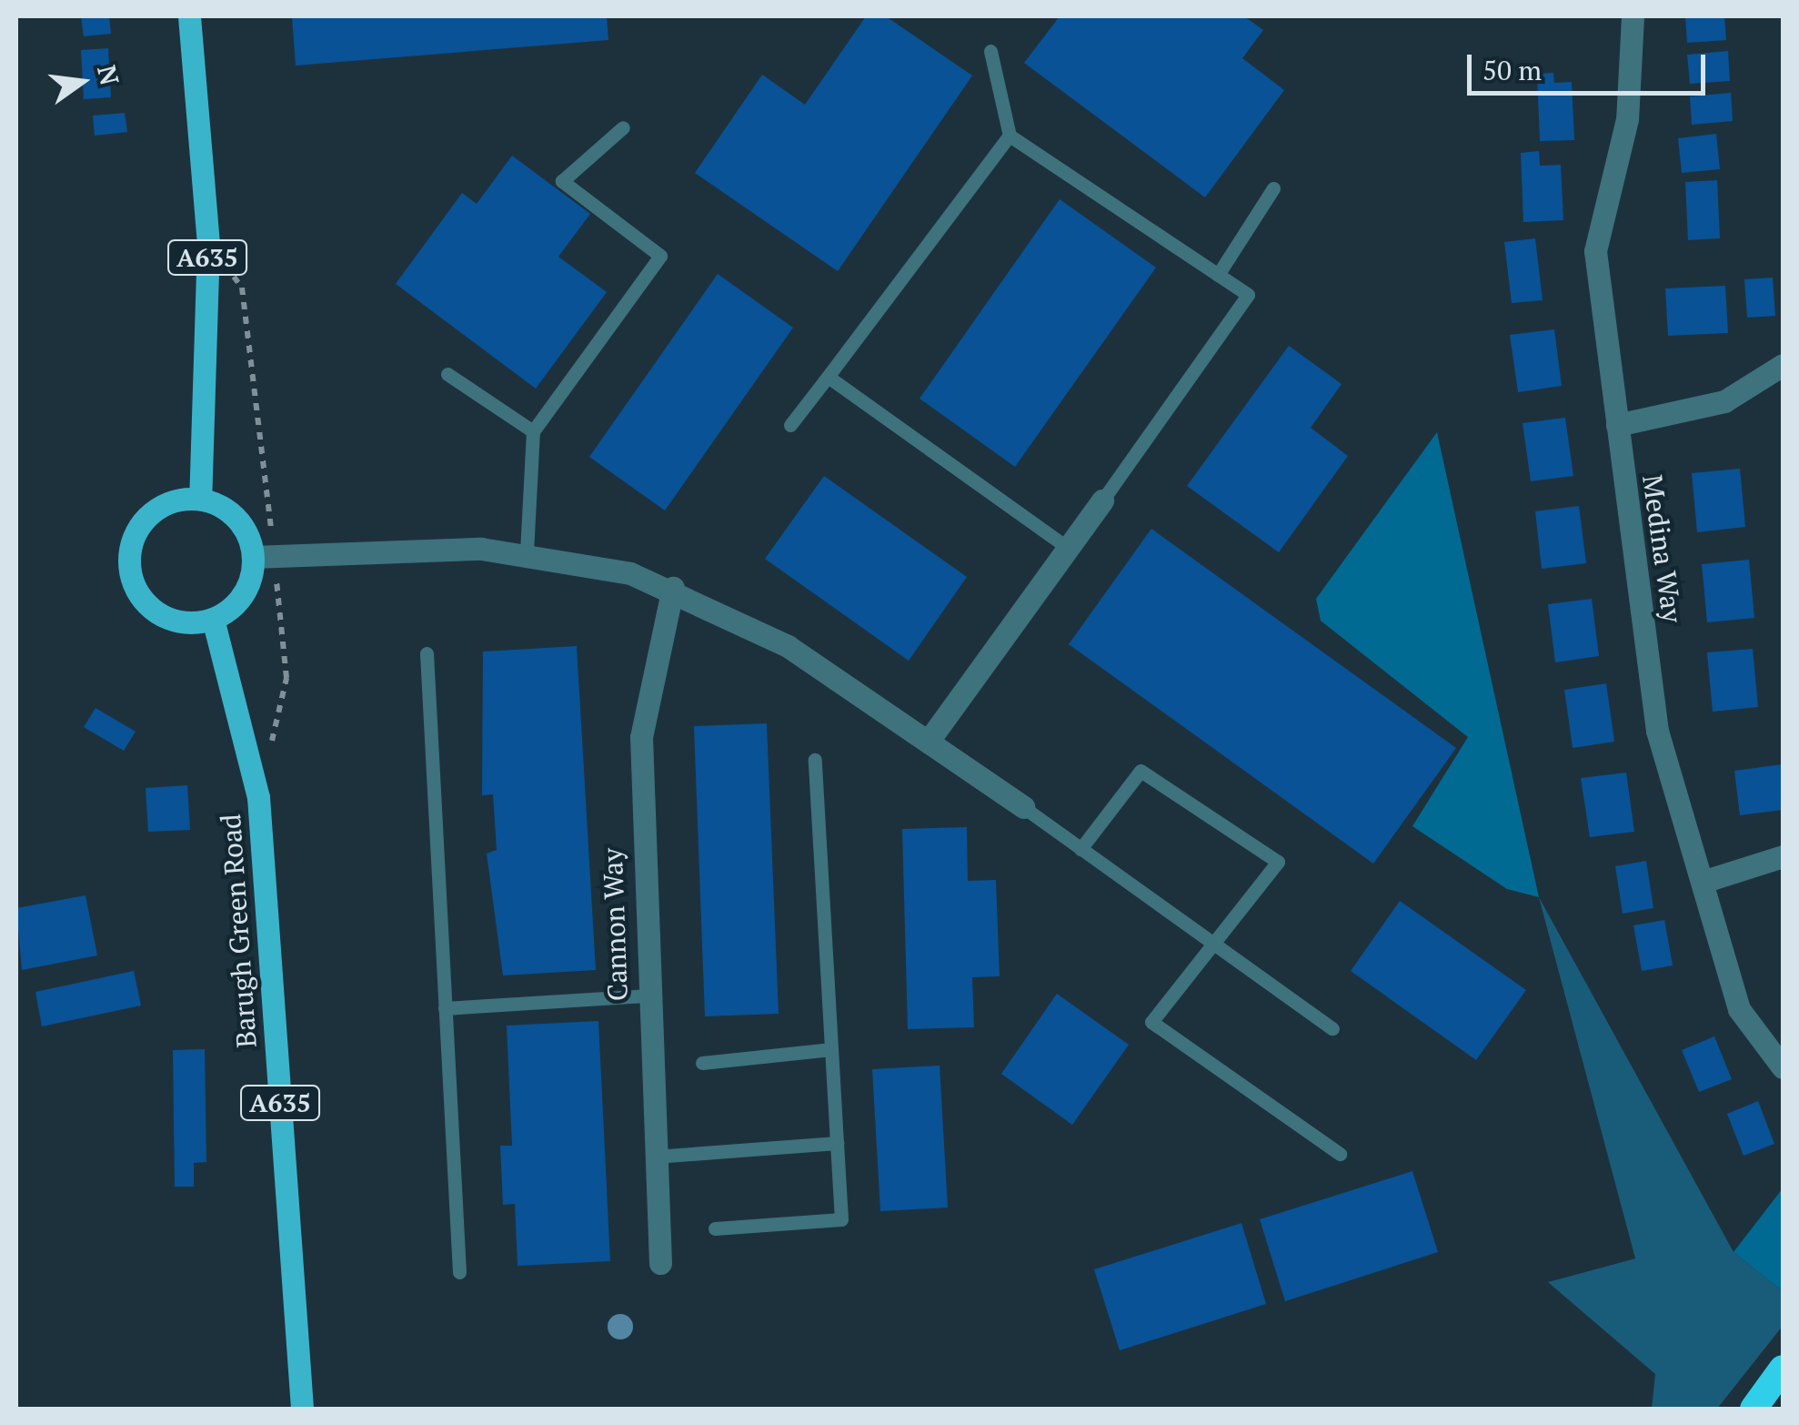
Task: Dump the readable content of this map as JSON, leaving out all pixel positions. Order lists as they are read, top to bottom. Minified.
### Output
{"streets":{"main road":["A635","Barugh Green Road"],"street":["Medina Way","Cannon Way"]},"crossings":[["A635","Barugh Green Road"]],"scale_bar":"50 m","north":"right"}
